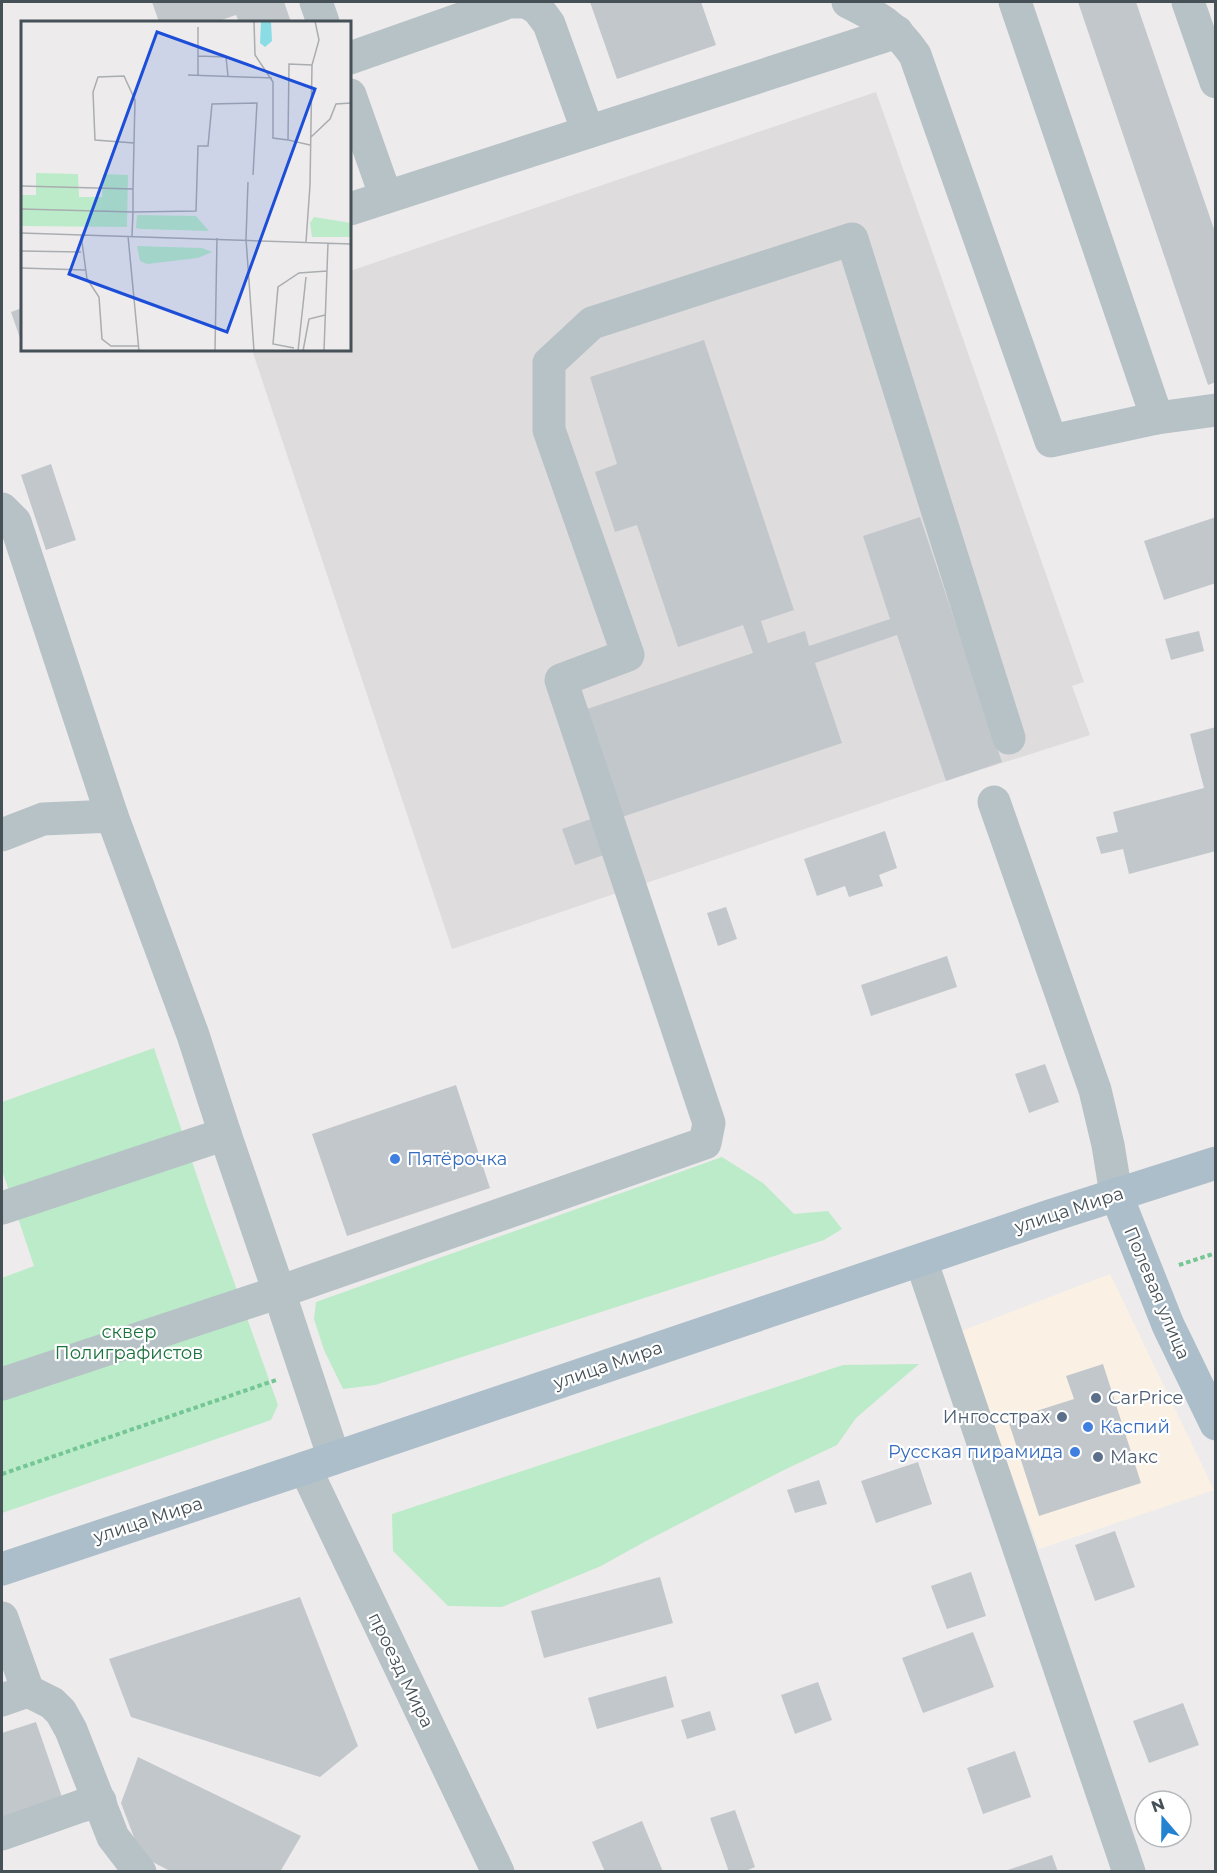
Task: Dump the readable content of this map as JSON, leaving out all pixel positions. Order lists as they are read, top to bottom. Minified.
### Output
{"streets":{"main road":["улица Мира","Полевая улица"],"street":["проезд Мира"]},"crossings":[["улица Мира","Полевая улица"],["улица Мира","проезд Мира"]],"parks":["сквер Полиграфистов"],"places":["Пятёрочка","CarPrice","Ингосстрах","Каспий","Русская пирамида","Макс"],"north":"top"}
